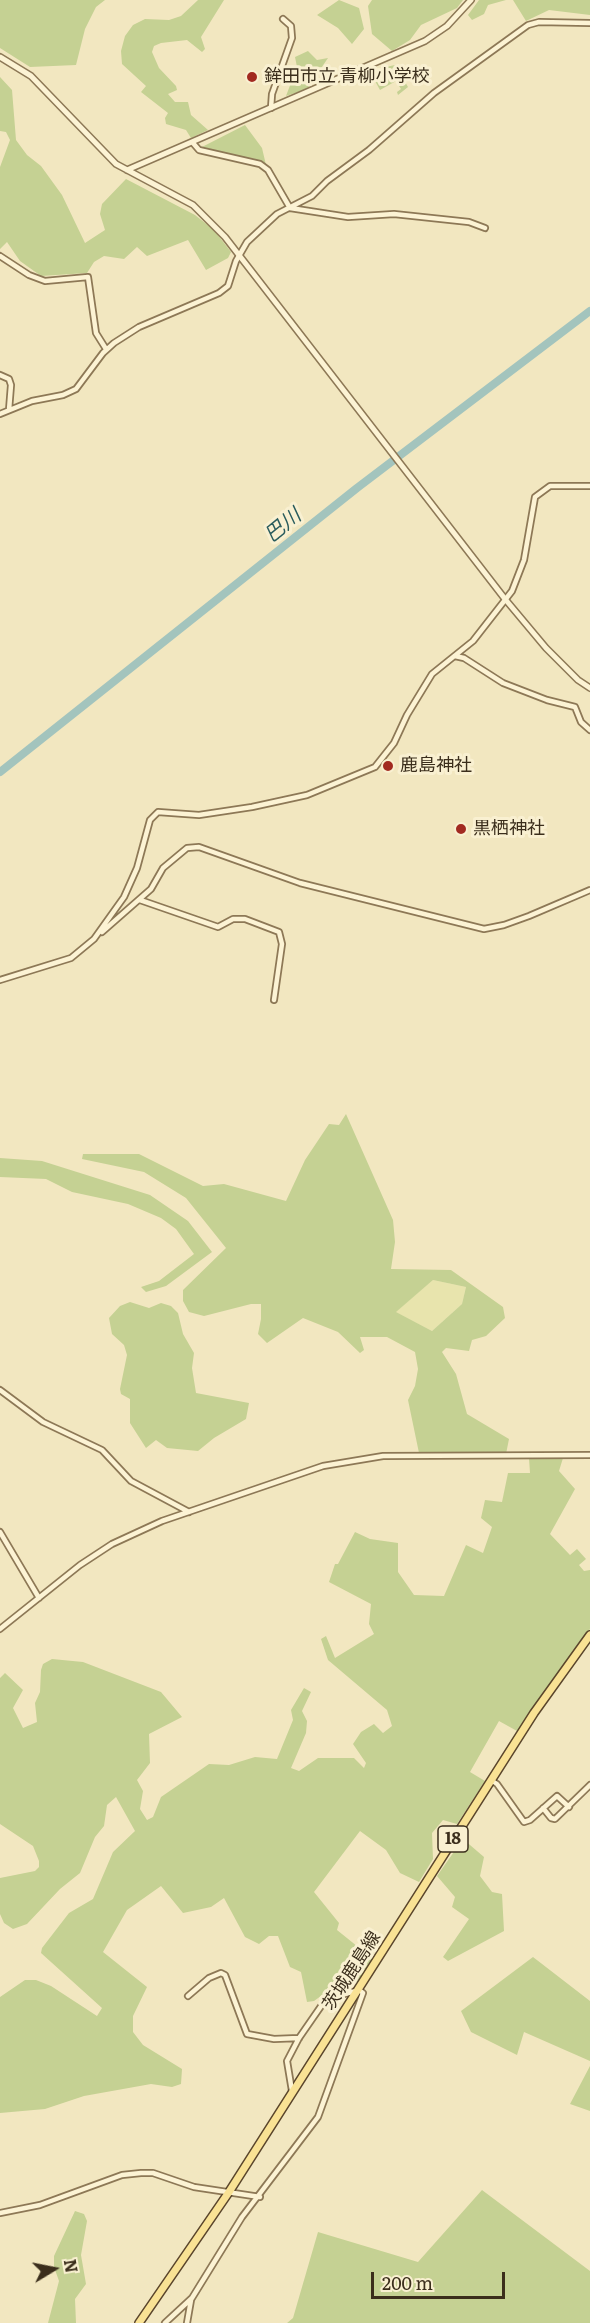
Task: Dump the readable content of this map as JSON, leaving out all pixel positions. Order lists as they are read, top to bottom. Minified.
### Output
{"streets":{"main road":["18","茨城鹿島線"]},"water":["巴川"],"places":["鉾田市立 青柳小学校","鹿島神社","黒栖神社"],"scale_bar":"200 m","north":"right"}
